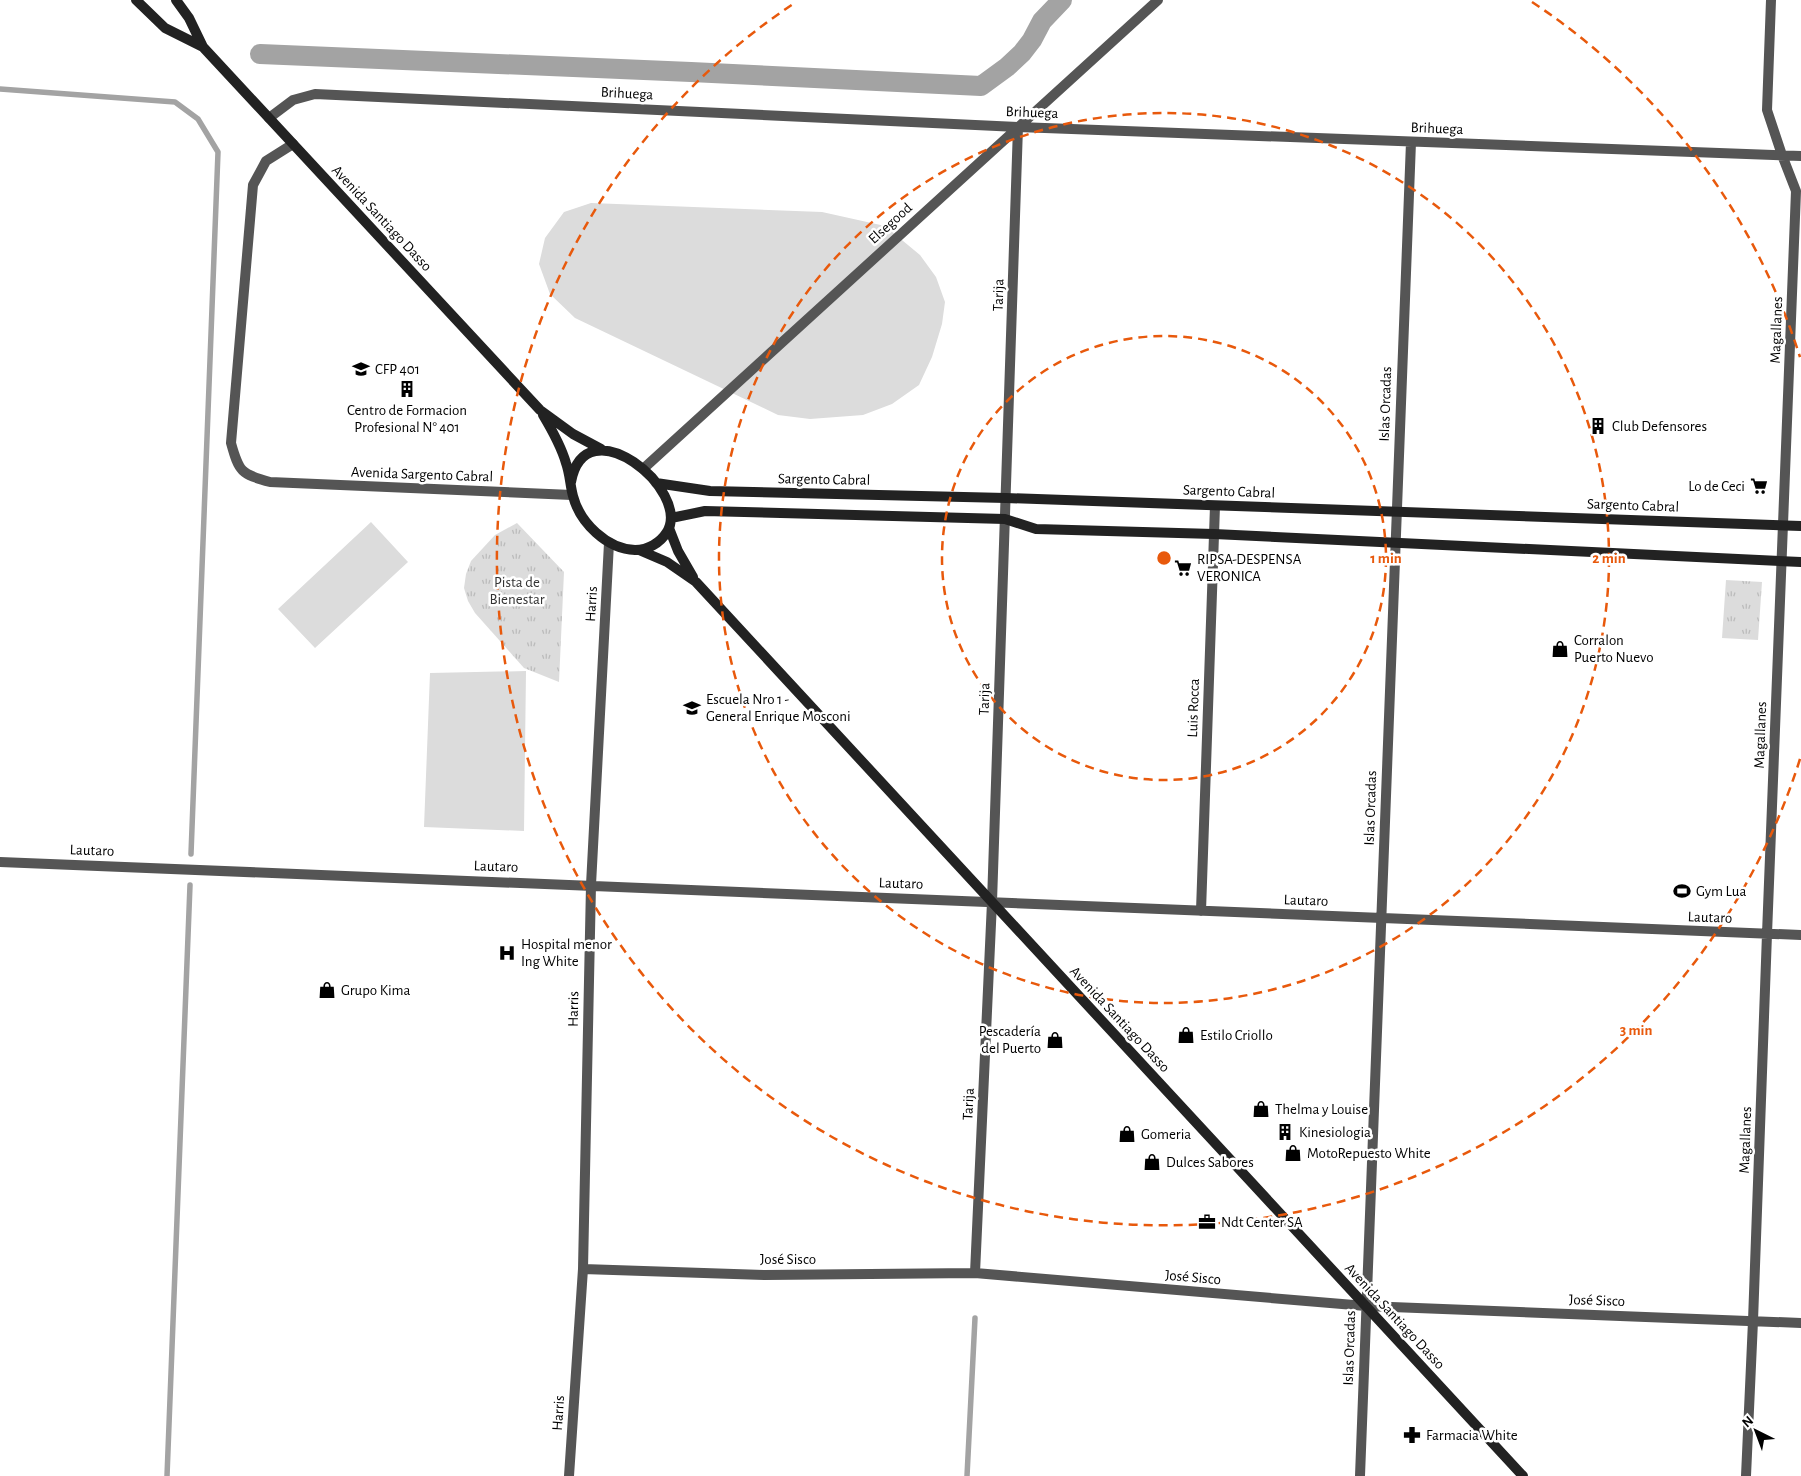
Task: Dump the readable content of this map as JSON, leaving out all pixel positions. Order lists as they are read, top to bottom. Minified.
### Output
{"streets":{"main road":["Avenida Santiago Dasso","Sargento Cabral"],"street":["Brihuega","Elsegood","Tarija","Magallanes","Islas Orcadas","Avenida Sargento Cabral","Harris","Luis Rocca","Lautaro","José Sisco"]},"crossings":[["Brihuega","Avenida Santiago Dasso"],["Brihuega","Elsegood"],["Brihuega","Tarija"],["Brihuega","Magallanes"],["Brihuega","Islas Orcadas"],["Avenida Santiago Dasso","Elsegood"],["Avenida Santiago Dasso","Tarija"],["Avenida Santiago Dasso","Islas Orcadas"],["Avenida Santiago Dasso","Avenida Sargento Cabral"],["Avenida Santiago Dasso","Sargento Cabral"],["Avenida Santiago Dasso","Harris"],["Avenida Santiago Dasso","Lautaro"],["Avenida Santiago Dasso","José Sisco"],["Elsegood","Tarija"],["Elsegood","Avenida Sargento Cabral"],["Elsegood","Sargento Cabral"],["Elsegood","Harris"],["Tarija","Sargento Cabral"],["Tarija","Lautaro"],["Tarija","José Sisco"],["Magallanes","Sargento Cabral"],["Magallanes","Lautaro"],["Magallanes","José Sisco"],["Islas Orcadas","Sargento Cabral"],["Islas Orcadas","Lautaro"],["Islas Orcadas","José Sisco"],["Avenida Sargento Cabral","Sargento Cabral"],["Avenida Sargento Cabral","Harris"],["Sargento Cabral","Harris"],["Sargento Cabral","Luis Rocca"],["Harris","Lautaro"],["Harris","José Sisco"],["Luis Rocca","Lautaro"]],"parks":["Pista de Bienestar"],"places":{"school or university":["CFP 401","Escuela Nro 1 - General Enrique Mosconi"],"building":["Centro de Formacion Profesional N° 401","Club Defensores","Kinesiologia"],"supermarket":["Lo de Ceci","RIPSA-DESPENSA VERONICA"],"shop":["Corralon Puerto Nuevo","Grupo Kima","Estilo Criollo","Pescadería del Puerto","Thelma y Louise","Gomeria","MotoRepuesto White","Dulces Sabores"],"sports":["Gym Lua"],"hospital":["Hospital menor Ing White"],"office":["Ndt Center SA"],"pharmacy":["Farmacia White"]},"north":"top left","rings":["1 min","2 min","3 min"]}
